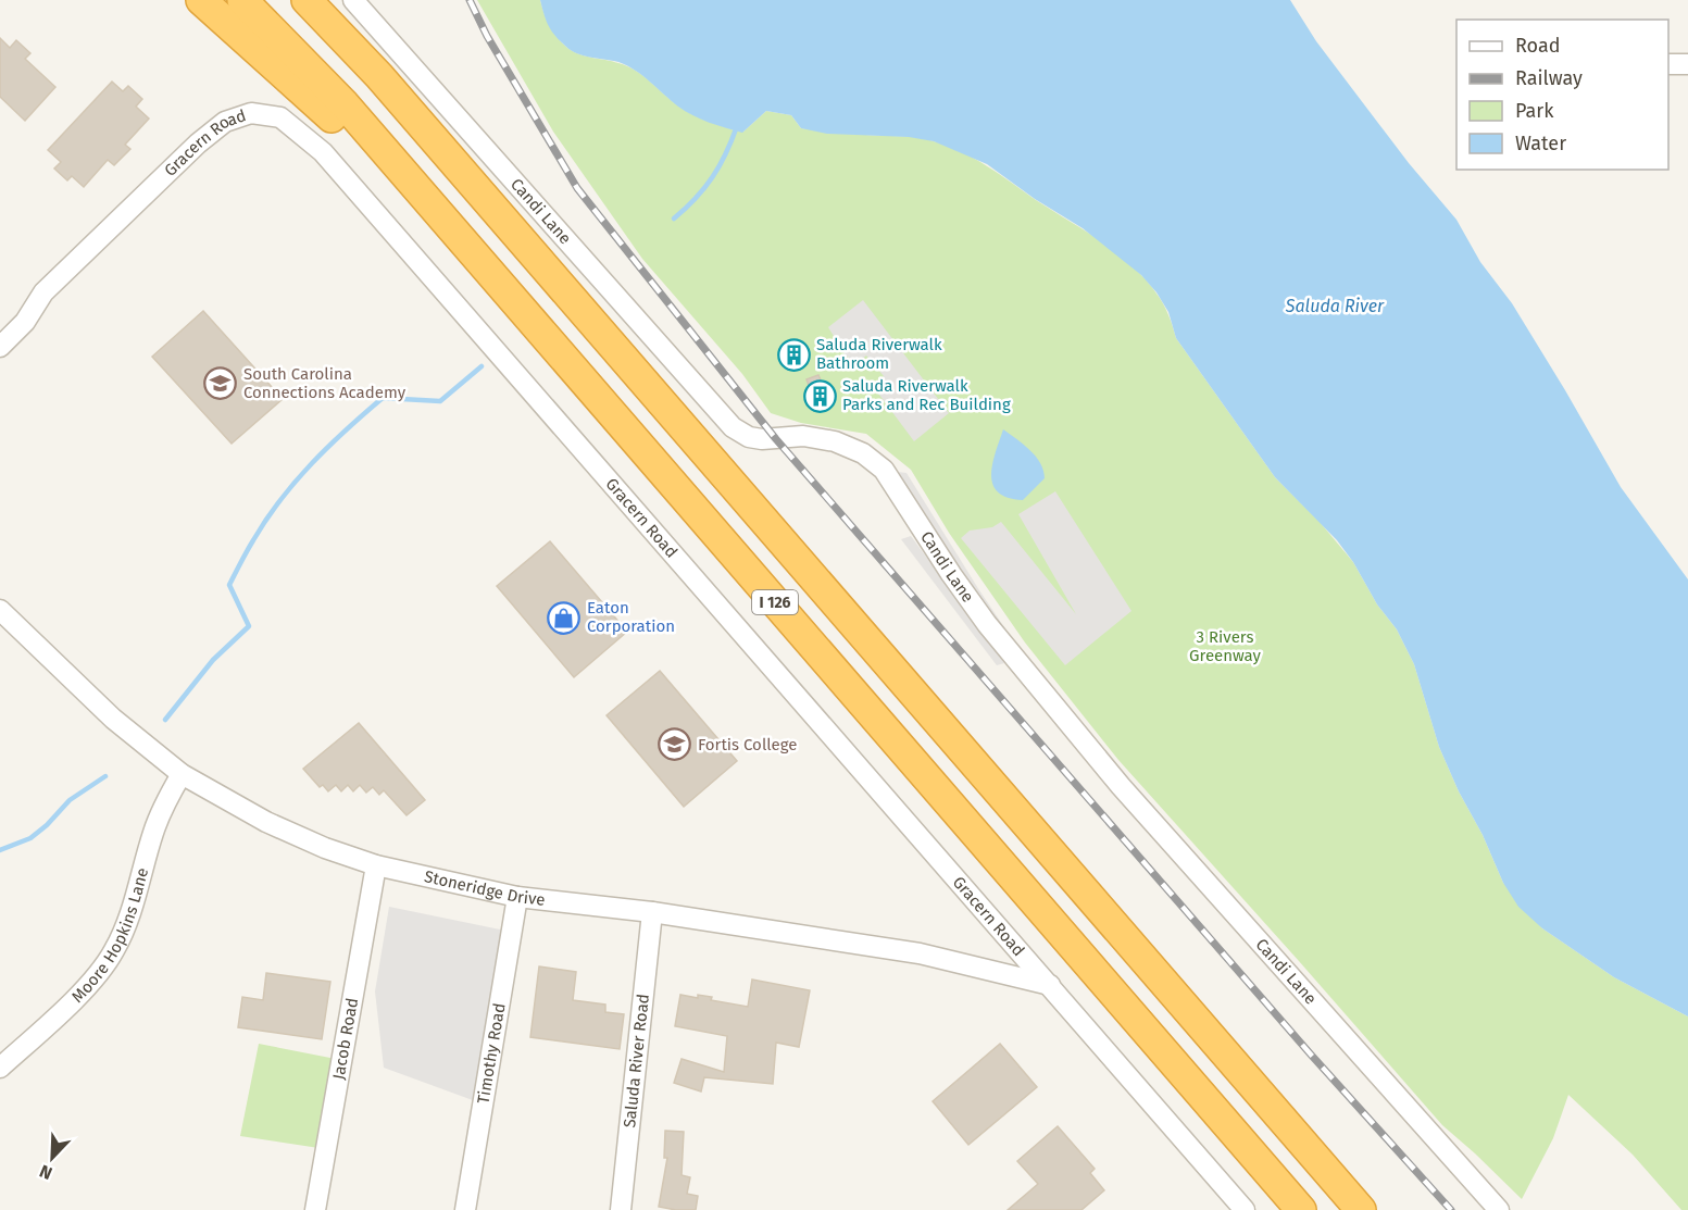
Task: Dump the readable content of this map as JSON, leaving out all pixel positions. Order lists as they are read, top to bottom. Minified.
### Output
{"streets":{"highway":["I 126"],"street":["Gracern Road","Candi Lane","Stoneridge Drive","Moore Hopkins Lane","Jacob Road","Timothy Road","Saluda River Road"]},"crossings":[["Gracern Road","Stoneridge Drive"],["Stoneridge Drive","Moore Hopkins Lane"],["Stoneridge Drive","Jacob Road"],["Stoneridge Drive","Timothy Road"],["Stoneridge Drive","Saluda River Road"]],"water":["Saluda River"],"parks":["3 Rivers Greenway"],"places":{"building":["Saluda Riverwalk Bathroom","Saluda Riverwalk Parks and Rec Building"],"school or university":["South Carolina Connections Academy","Fortis College"],"shop":["Eaton Corporation"]},"legend":["Road","Railway","Park","Water"],"north":"bottom left"}
